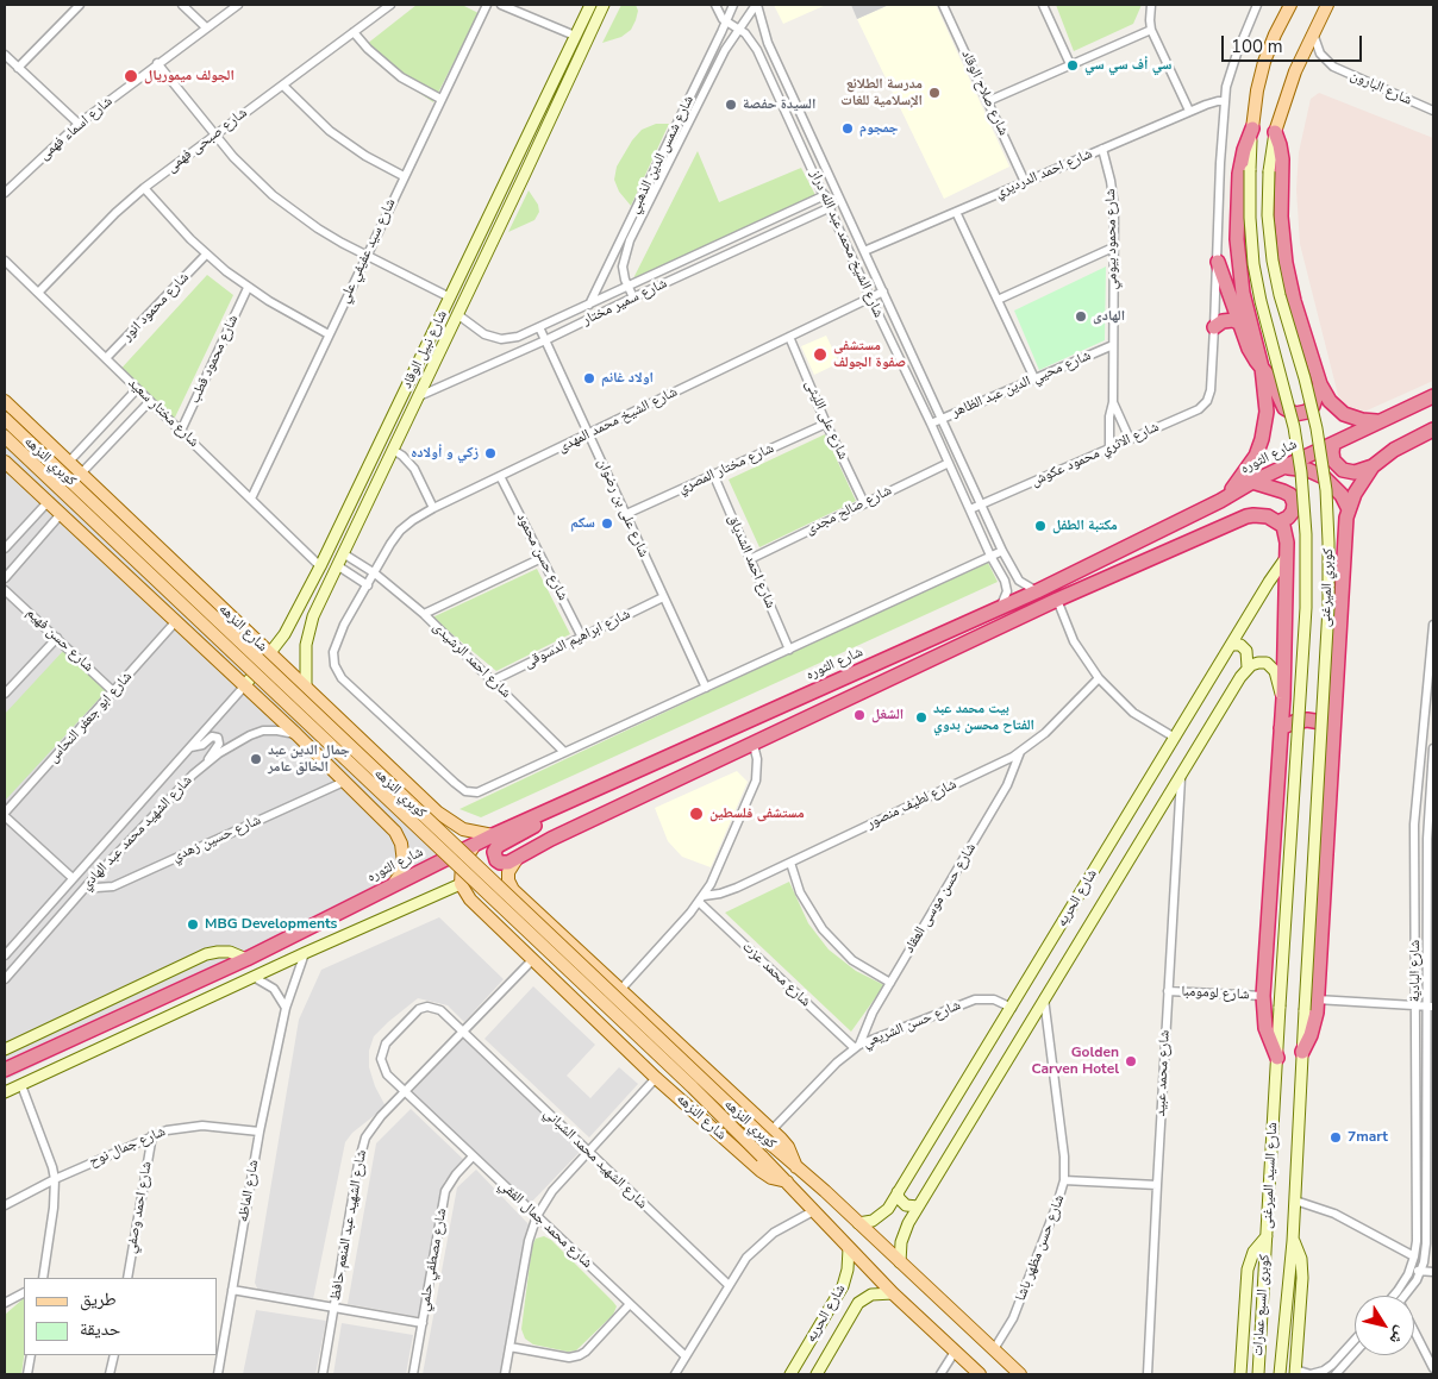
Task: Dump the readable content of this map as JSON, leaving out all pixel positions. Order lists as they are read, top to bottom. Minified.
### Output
{"streets":{"highway":["شارع الثوره"],"main road":["كوبري النزهه","شارع النزهه"],"street":["شارع البارون","شارع صلاح الوقاد","شارع اسماء فهمى","شارع صبحى فهمى","شارع شمس الدين الذهبي","شارع احمد الدرديري","شارع محمود بيومي","شارع الشيخ محمد عبد الله دراز","شارع سيد عفيفي علي","شارع سمير مختار","شارع محمود انور","شارع نبيل الوقاد","شارع محمود قطب","شارع محيي الدين عبد الظاهر","شارع مختار سعيد","شارع الشيخ محمد المهدى","شارع على الليثى","شارع الاثري محمود عكوش","شارع مختار المصري","شارع على بن رضوان","شارع صالح مجدى","شارع حسن محمود","شارع احمد الشدياق","كوبري الميرغنى","شارع ابراهيم الدسوقى","شارع حسن فهيم","شارع احمد الرشيدى","شارع ابو جعفر النحاس","شارع لطيف منصور","شارع الشهيد محمد عبد الهادي","شارع حسين زهدي","شارع حسن موسى العقاد","شارع الحريه","شارع البادية","شارع محمد عزت","شارع لومومبا","شارع حسن الشريعي","شارع محمد عبيد","شارع جمال نوح","شارع الشهيد محمد الشباني","شارع السيد الميرغنى","شارع الماظه","شارع احمد وصفي","شارع محمد جمال الفقي","شارع الشهيد عبد المنعم حافظ","شارع حسن مظهر باشا","شارع مصطفي حلمي","كوبرى السبع عمارات"]},"crossings":[["شارع صلاح الوقاد","شارع احمد الدرديري"],["شارع صبحى فهمى","شارع مختار سعيد"],["شارع شمس الدين الذهبي","شارع الشيخ محمد عبد الله دراز"],["شارع شمس الدين الذهبي","شارع سمير مختار"],["شارع احمد الدرديري","شارع محمود بيومي"],["شارع احمد الدرديري","شارع الشيخ محمد عبد الله دراز"],["شارع محمود بيومي","شارع محيي الدين عبد الظاهر"],["شارع محمود بيومي","شارع الاثري محمود عكوش"],["شارع الشيخ محمد عبد الله دراز","شارع سمير مختار"],["شارع الشيخ محمد عبد الله دراز","شارع محيي الدين عبد الظاهر"],["شارع الشيخ محمد عبد الله دراز","شارع الشيخ محمد المهدى"],["شارع الشيخ محمد عبد الله دراز","شارع الاثري محمود عكوش"],["شارع الشيخ محمد عبد الله دراز","شارع الثوره"],["شارع الشيخ محمد عبد الله دراز","شارع صالح مجدى"],["شارع سيد عفيفي علي","شارع مختار سعيد"],["شارع سمير مختار","شارع نبيل الوقاد"],["شارع سمير مختار","شارع على بن رضوان"],["شارع محمود انور","شارع مختار سعيد"],["شارع نبيل الوقاد","شارع مختار سعيد"],["شارع نبيل الوقاد","شارع النزهه"],["شارع نبيل الوقاد","شارع احمد الرشيدى"],["شارع نبيل الوقاد","شارع الشهيد محمد عبد الهادي"],["شارع محمود قطب","شارع مختار سعيد"],["شارع الشيخ محمد المهدى","شارع على الليثى"],["شارع الشيخ محمد المهدى","شارع على بن رضوان"],["شارع الشيخ محمد المهدى","شارع حسن محمود"],["شارع الشيخ محمد المهدى","شارع احمد الرشيدى"],["شارع على الليثى","شارع مختار المصري"],["شارع على الليثى","شارع صالح مجدى"],["شارع الثوره","شارع النزهه"],["كوبري النزهه","شارع النزهه"],["شارع مختار المصري","شارع على بن رضوان"],["شارع مختار المصري","شارع احمد الشدياق"],["شارع على بن رضوان","شارع ابراهيم الدسوقى"],["شارع صالح مجدى","شارع احمد الشدياق"],["شارع حسن محمود","شارع ابراهيم الدسوقى"],["كوبري الميرغنى","شارع السيد الميرغنى"],["شارع النزهه","شارع الحريه"],["شارع النزهه","شارع الشهيد عبد المنعم حافظ"],["شارع ابراهيم الدسوقى","شارع احمد الرشيدى"],["شارع حسن فهيم","شارع ابو جعفر النحاس"],["شارع لطيف منصور","شارع حسن موسى العقاد"],["شارع لطيف منصور","شارع محمد عزت"],["شارع الشهيد محمد عبد الهادي","شارع حسين زهدي"],["شارع حسن موسى العقاد","شارع محمد عزت"],["شارع حسن موسى العقاد","شارع حسن الشريعي"],["شارع الحريه","شارع حسن الشريعي"],["شارع الحريه","شارع محمد عبيد"],["شارع الحريه","شارع حسن مظهر باشا"],["شارع محمد عزت","شارع حسن الشريعي"],["شارع لومومبا","شارع محمد عبيد"],["شارع جمال نوح","شارع الماظه"],["شارع جمال نوح","شارع احمد وصفي"],["شارع الشهيد محمد الشباني","شارع الشهيد عبد المنعم حافظ"],["شارع السيد الميرغنى","كوبرى السبع عمارات"],["شارع محمد جمال الفقي","شارع الشهيد عبد المنعم حافظ"],["شارع محمد جمال الفقي","شارع مصطفي حلمي"]],"places":["سي أف سي سي","الجولف ميموريال","مدرسة الطلائع الإسلامية للغات","السيدة حفصة","جمجوم","الهادى","مستشفى صفوة الجولف","اولاد غانم","زكي و أولاده","سكم","مكتبة الطفل","الشغل","بيت محمد عبد الفتاح محسن بدوي","جمال الدين عبد الخالق عامر","مستشفى فلسطين","MBG Developments","Golden Carven Hotel","7mart"],"legend":["طريق","حديقة"],"scale_bar":"100 m","north":"bottom right"}
